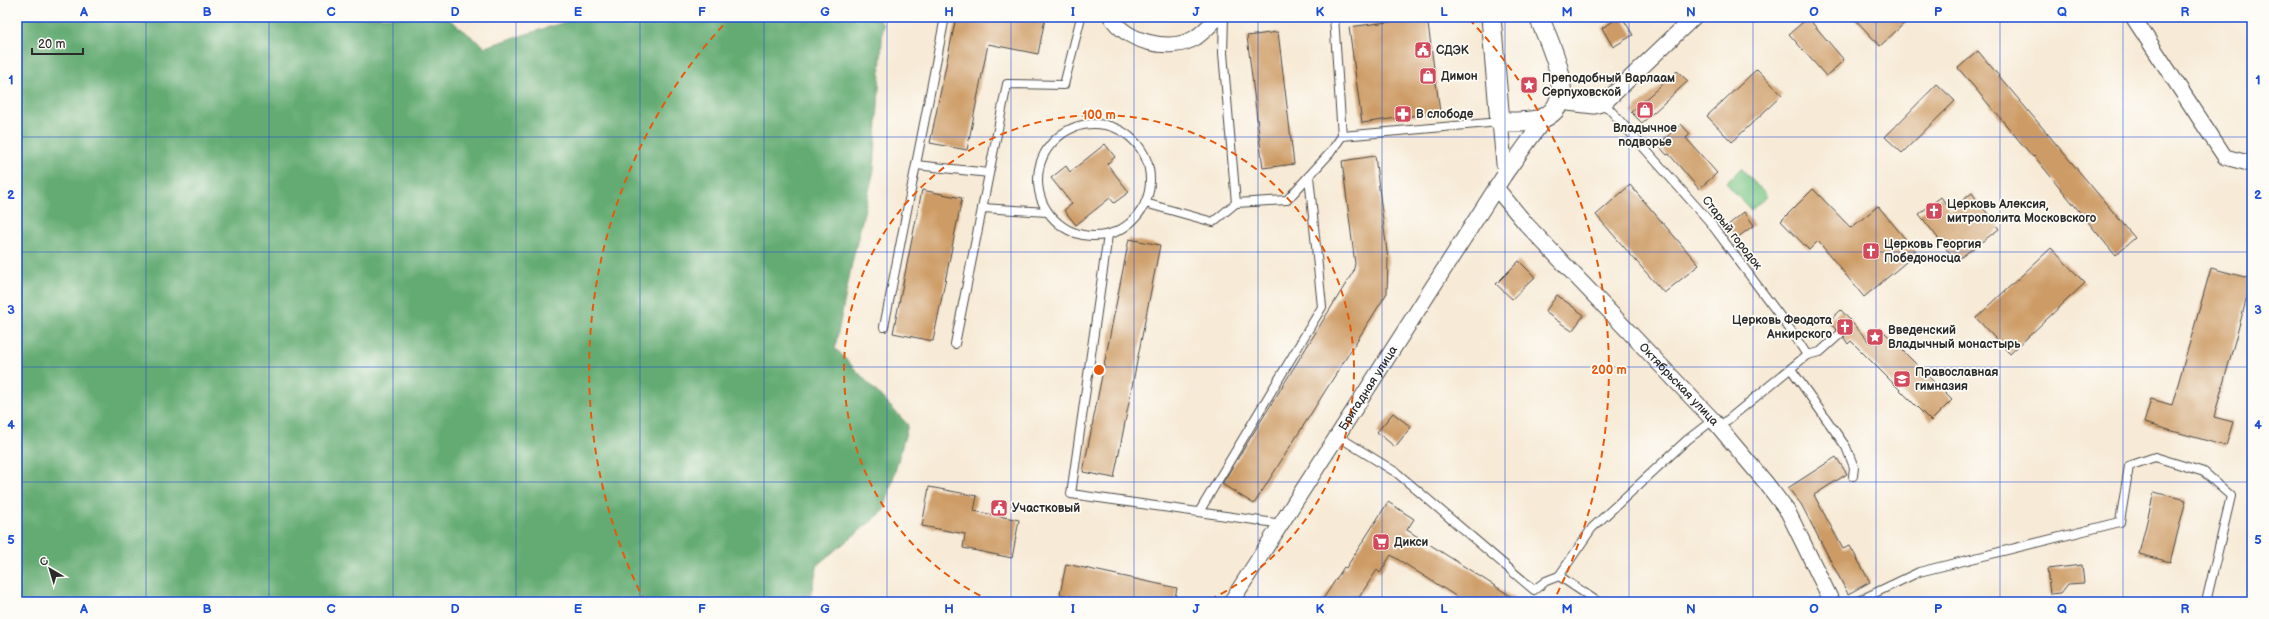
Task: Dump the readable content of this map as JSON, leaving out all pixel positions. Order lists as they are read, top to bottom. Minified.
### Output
{"streets":{"street":["Октябрьская улица","Бригадная улица"],"lane":["Старый городок"]},"crossings":[["Октябрьская улица","Бригадная улица"]],"places":{"public building":["СДЭК","Участковый"],"shop":["Димон","Владычное подворье"],"place":["Преподобный Варлаам Серпуховской","Введенский Владычный монастырь"],"pharmacy":["В слободе"],"church":["Церковь Алексия, митрополита Московского","Церковь Георгия Победоносца","Церковь Феодота Анкирского"],"school or university":["Православная гимназия"],"supermarket":["Дикси"]},"scale_bar":"20 m","north":"top left","grid":{"columns":["A","B","C","D","E","F","G","H","I","J","K","L","M","N","O","P","Q","R"],"rows":["1","2","3","4","5"]},"rings":["100 m","200 m"]}
